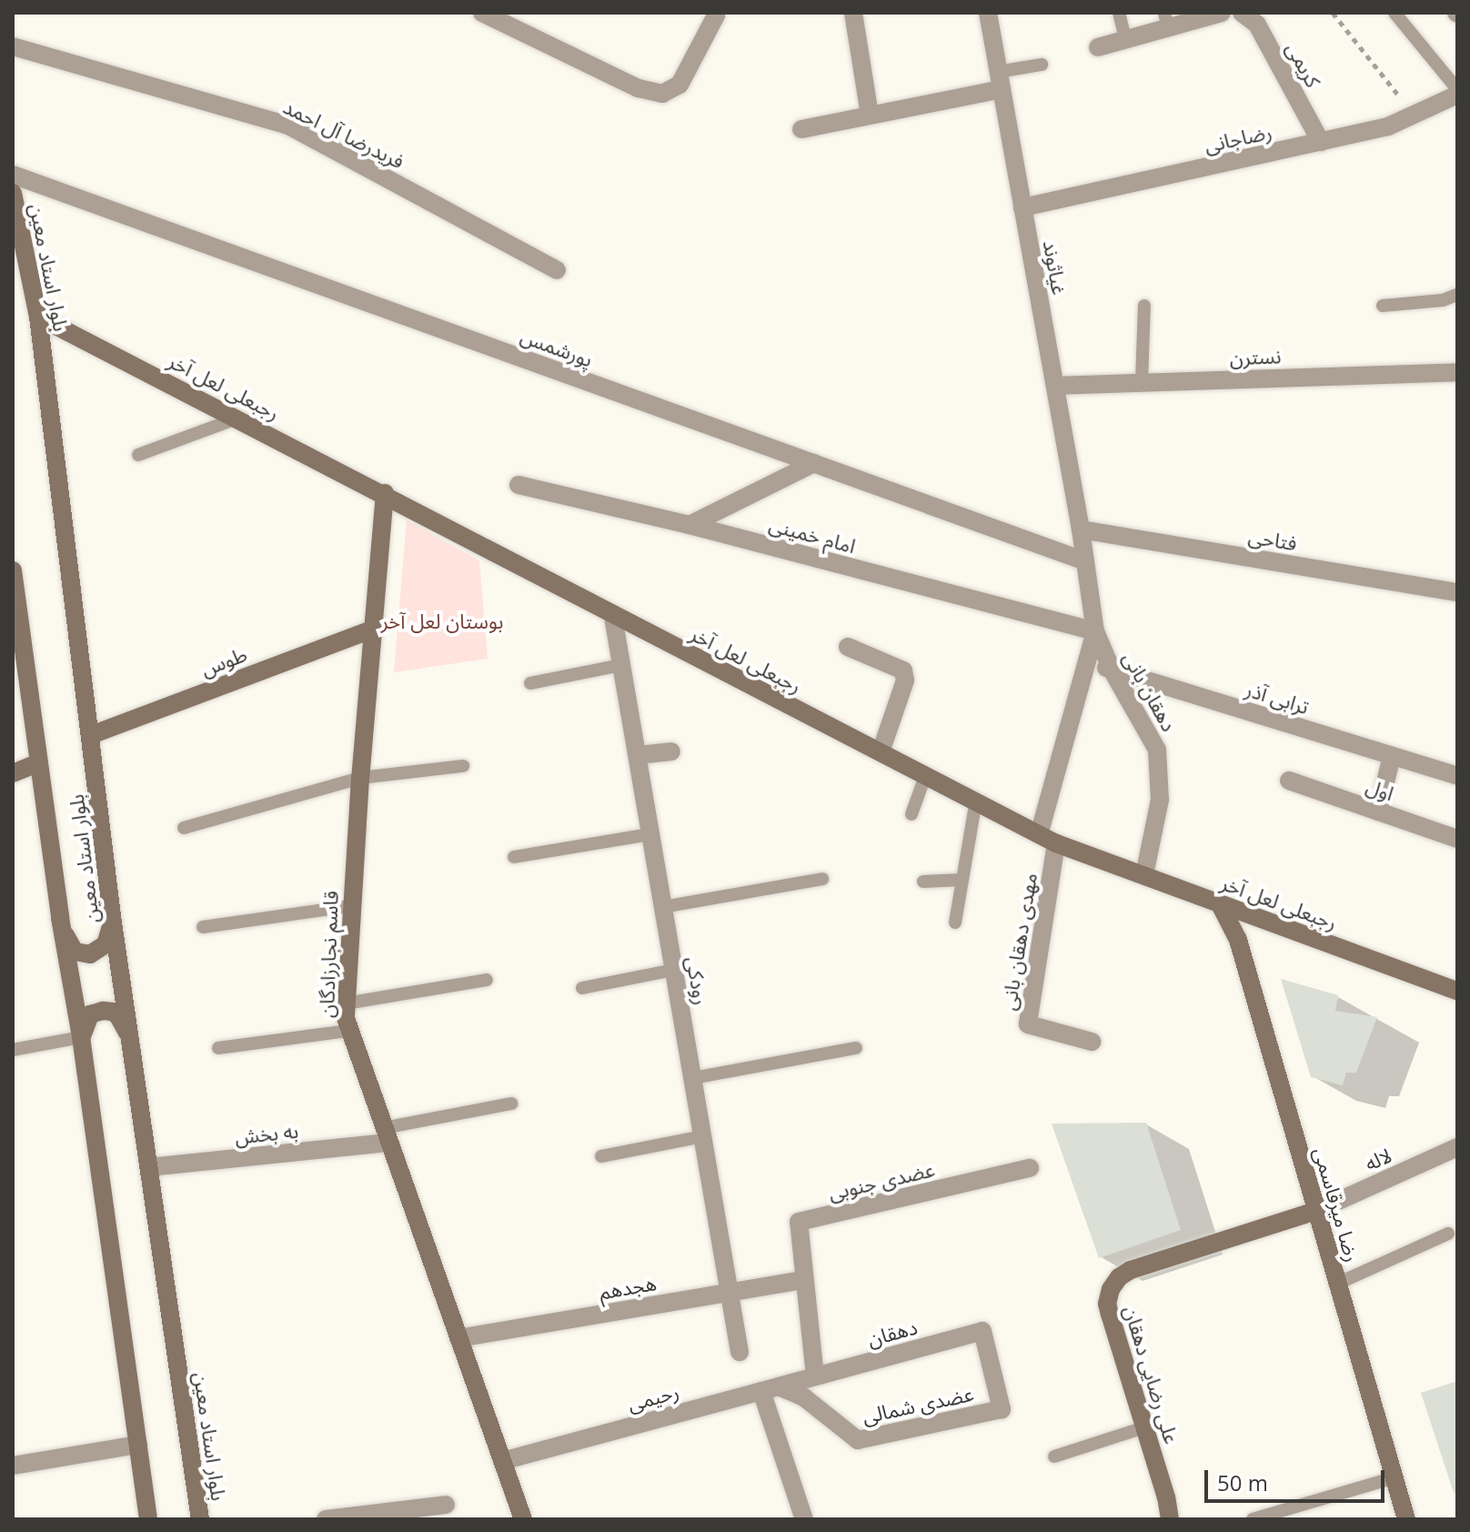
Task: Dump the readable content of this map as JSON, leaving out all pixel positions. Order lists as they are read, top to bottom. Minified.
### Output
{"streets":{"street":["کریمی","فریدرضا آل احمد","رضاجانی","بلوار استاد معین","غیاثوند","پورشمس","نسترن","رجبعلی لعل آخر","امام خمینی","فتاحی","طوس","دهقان بانی","ترابی آذر","اول","مهدی دهقان بانی","قاسم نجارزادگان","رودکی","به بخش","لاله","عضدی جنوبی","رضا میرقاسمی","هجدهم","دهقان","علی رضایی دهقان","رحیمی","عضدی شمالی"]},"crossings":[["کریمی","رضاجانی"],["رضاجانی","غیاثوند"],["بلوار استاد معین","رجبعلی لعل آخر"],["بلوار استاد معین","طوس"],["بلوار استاد معین","به بخش"],["غیاثوند","نسترن"],["غیاثوند","فتاحی"],["غیاثوند","دهقان بانی"],["پورشمس","دهقان بانی"],["رجبعلی لعل آخر","دهقان بانی"],["رجبعلی لعل آخر","مهدی دهقان بانی"],["رجبعلی لعل آخر","قاسم نجارزادگان"],["رجبعلی لعل آخر","رودکی"],["رجبعلی لعل آخر","رضا میرقاسمی"],["امام خمینی","دهقان بانی"],["فتاحی","دهقان بانی"],["طوس","قاسم نجارزادگان"],["دهقان بانی","ترابی آذر"],["قاسم نجارزادگان","به بخش"],["قاسم نجارزادگان","هجدهم"],["قاسم نجارزادگان","رحیمی"],["رودکی","هجدهم"],["لاله","رضا میرقاسمی"],["لاله","علی رضایی دهقان"],["عضدی جنوبی","هجدهم"],["رضا میرقاسمی","علی رضایی دهقان"],["دهقان","رحیمی"],["دهقان","عضدی شمالی"],["رحیمی","عضدی شمالی"]],"parks":["بوستان لعل آخر"],"scale_bar":"50 m"}
